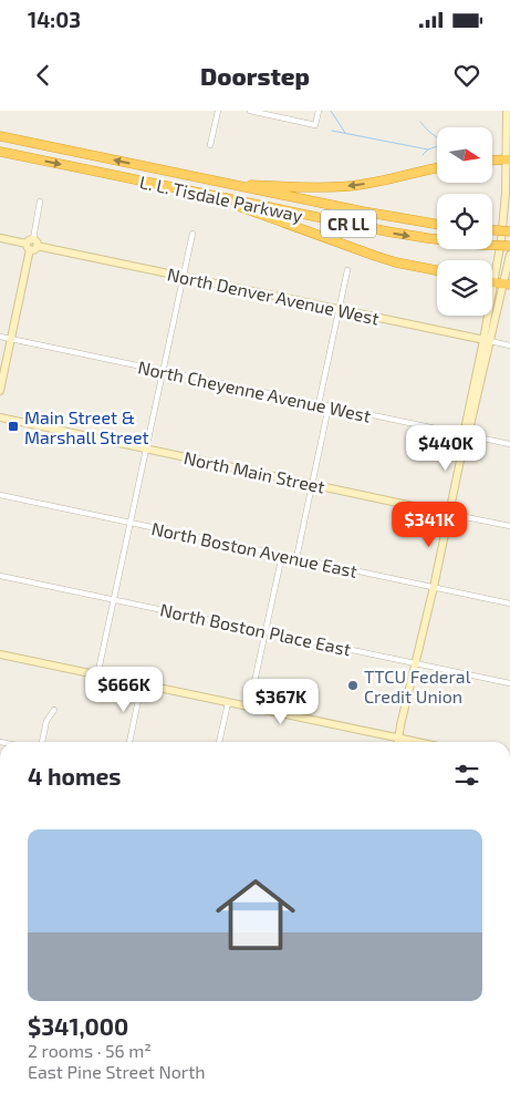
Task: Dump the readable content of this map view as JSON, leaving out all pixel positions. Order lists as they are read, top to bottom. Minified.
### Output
{"streets":{"highway":["L. L. Tisdale Parkway","CR LL"],"street":["North Denver Avenue West","North Cheyenne Avenue West","North Main Street","North Boston Avenue East","North Boston Place East"]},"places":{"transit":["Main Street & Marshall Street"],"other":["TTCU Federal Credit Union"]},"north":"right","page":{"status":"14:03","header":"Doorstep","price":["$440K","$341K","$666K","$367K"],"heading":"4 homes","list":[{"name":"$341,000","note":"2 rooms · 56 m² · East Pine Street North"}]}}
